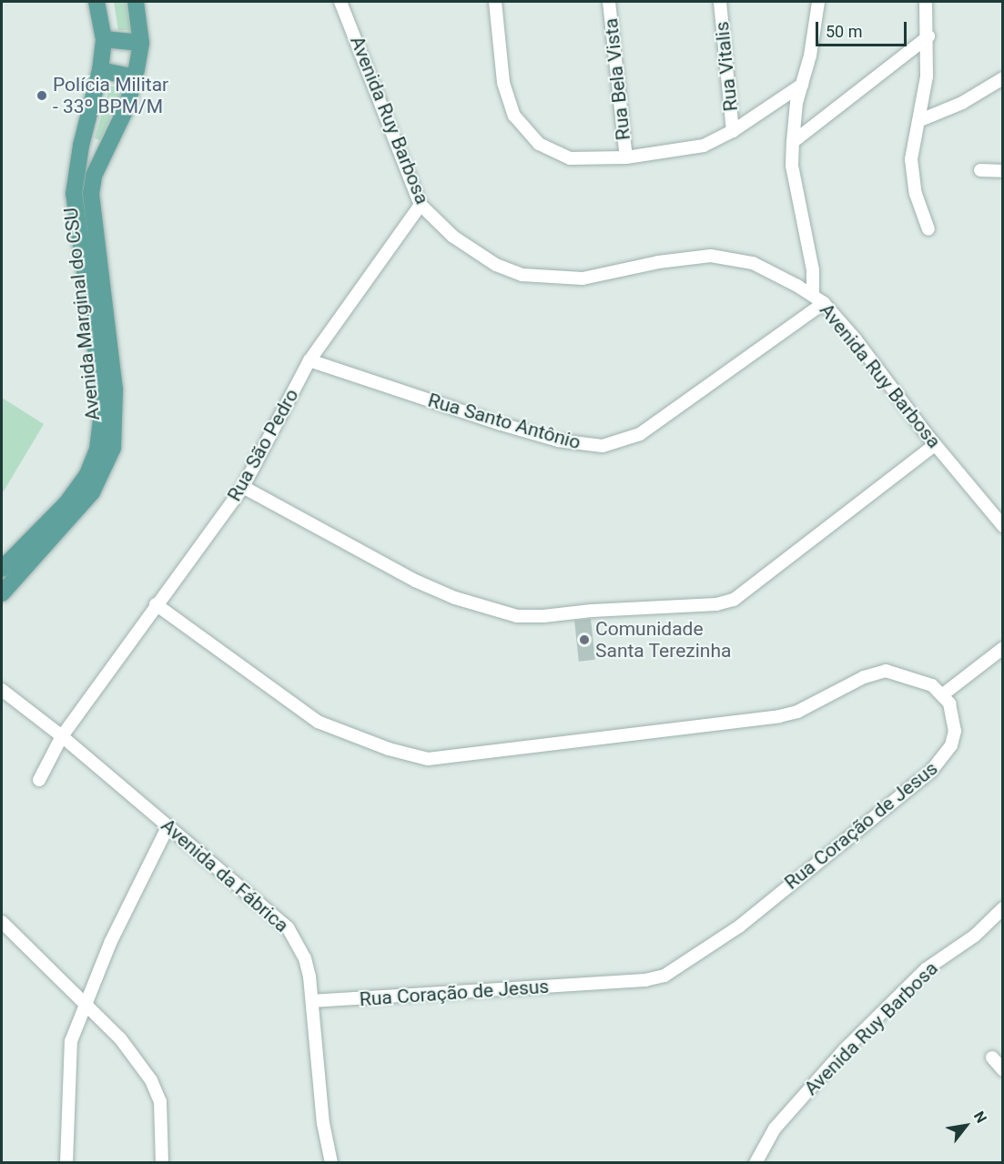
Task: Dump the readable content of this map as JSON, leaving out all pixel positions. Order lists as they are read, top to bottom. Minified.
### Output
{"streets":{"main road":["Avenida Marginal do CSU"],"street":["Rua Vitalis","Rua Bela Vista","Avenida Ruy Barbosa","Rua Santo Antônio","Rua São Pedro","Rua Coração de Jesus","Avenida da Fábrica"]},"crossings":[["Avenida Ruy Barbosa","Rua Santo Antônio"],["Avenida Ruy Barbosa","Rua São Pedro"],["Rua Santo Antônio","Rua São Pedro"],["Rua São Pedro","Avenida da Fábrica"],["Rua Coração de Jesus","Avenida da Fábrica"]],"places":["Polícia Militar - 33º BPM/M","Comunidade Santa Terezinha"],"scale_bar":"50 m","north":"top right"}
